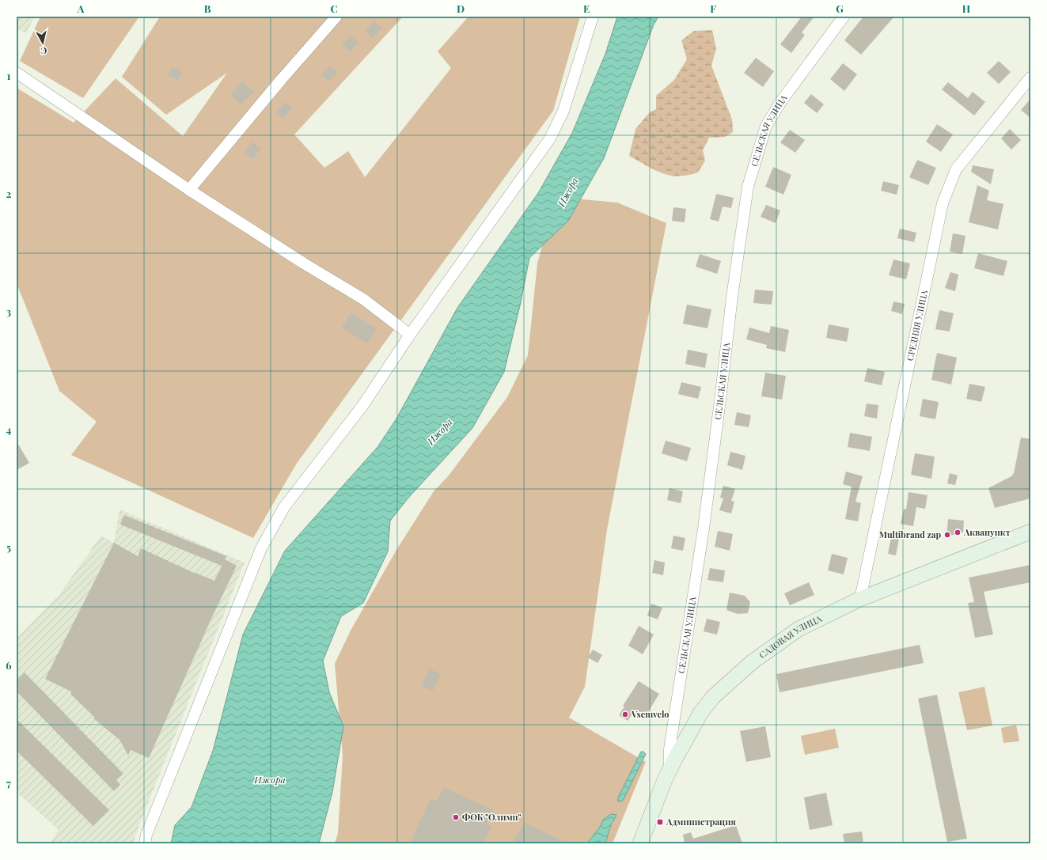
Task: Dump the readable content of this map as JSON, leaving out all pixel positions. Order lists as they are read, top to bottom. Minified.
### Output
{"streets":{"main road":["САДОВАЯ УЛИЦА"],"street":["СЕЛЬСКАЯ УЛИЦА","СРЕДНЯЯ УЛИЦА"]},"crossings":[["СЕЛЬСКАЯ УЛИЦА","САДОВАЯ УЛИЦА"],["СРЕДНЯЯ УЛИЦА","САДОВАЯ УЛИЦА"]],"water":["Ижора"],"places":{"other":["Аквапункт","Multibrand zap","Vsemvelo","ФОК \"Олимп\""],"transit":["Администрация"]},"north":"bottom","grid":{"columns":["A","B","C","D","E","F","G","H"],"rows":["1","2","3","4","5","6","7"]}}
